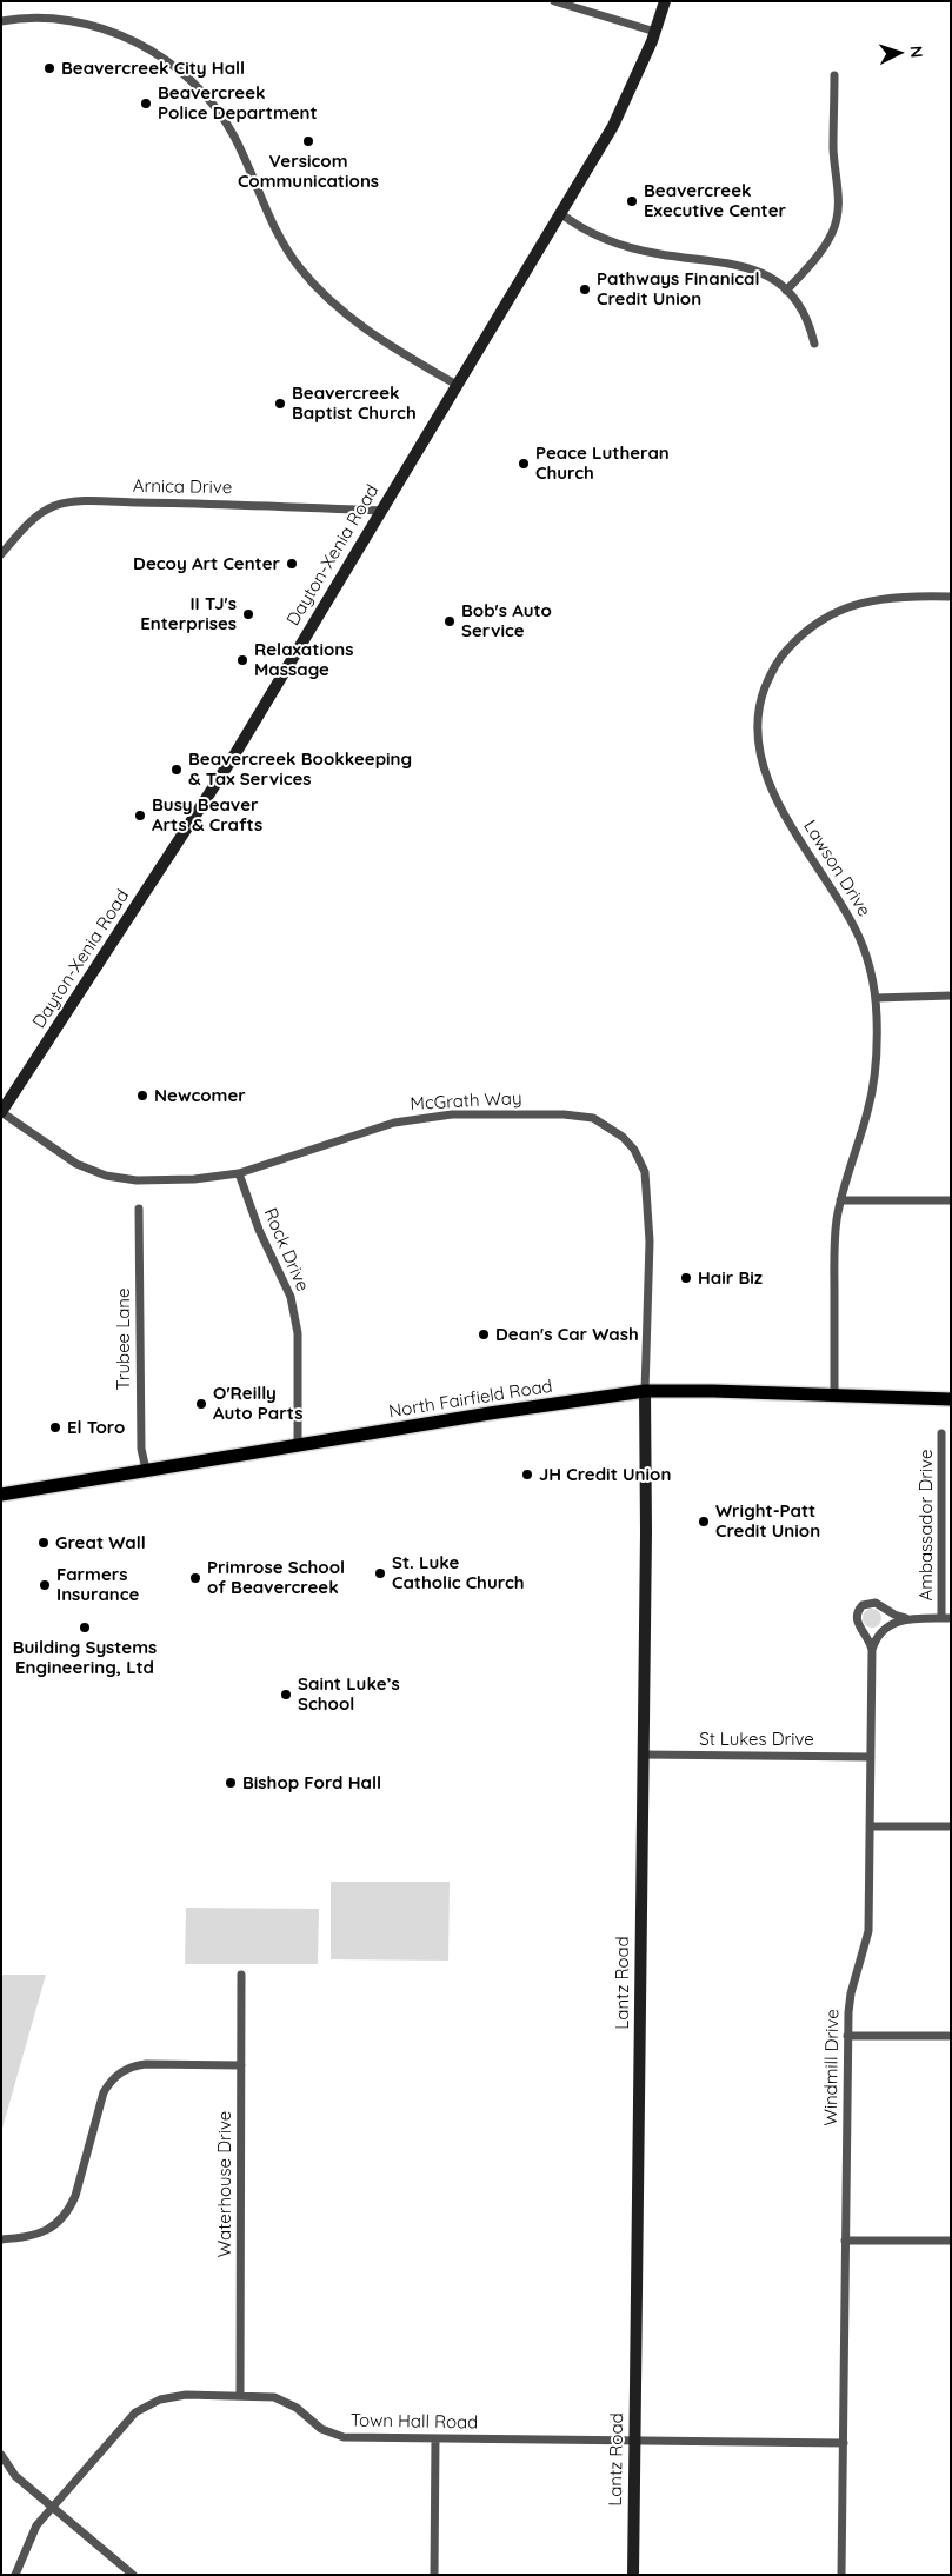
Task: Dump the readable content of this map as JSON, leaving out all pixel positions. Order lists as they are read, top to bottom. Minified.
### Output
{"streets":{"main road":["Dayton-Xenia Road","North Fairfield Road","Lantz Road"],"street":["Arnica Drive","Lawson Drive","McGrath Way","Rock Drive","Trubee Lane","Ambassador Drive","St Lukes Drive","Windmill Drive","Waterhouse Drive","Town Hall Road"]},"crossings":[["Arnica Drive","Dayton-Xenia Road"],["Dayton-Xenia Road","McGrath Way"],["Lawson Drive","North Fairfield Road"],["McGrath Way","Rock Drive"],["McGrath Way","North Fairfield Road"],["McGrath Way","Lantz Road"],["Rock Drive","North Fairfield Road"],["Trubee Lane","North Fairfield Road"],["North Fairfield Road","Lantz Road"],["St Lukes Drive","Lantz Road"],["St Lukes Drive","Windmill Drive"],["Lantz Road","Town Hall Road"],["Windmill Drive","Town Hall Road"],["Waterhouse Drive","Town Hall Road"]],"places":["Beavercreek City Hall","Beavercreek Police Department","Versicom Communications","Beavercreek Executive Center","Pathways Finanical Credit Union","Beavercreek Baptist Church","Peace Lutheran Church","Decoy Art Center","II TJ's Enterprises","Bob's Auto Service","Relaxations Massage","Beavercreek Bookkeeping & Tax Services","Busy Beaver Arts & Crafts","Newcomer","Hair Biz","Dean's Car Wash","O'Reilly Auto Parts","El Toro","JH Credit Union","Wright-Patt Credit Union","Great Wall","St. Luke Catholic Church","Primrose School of Beavercreek","Farmers Insurance","Building Systems Engineering, Ltd","Saint Luke’s School","Bishop Ford Hall"],"north":"right"}
